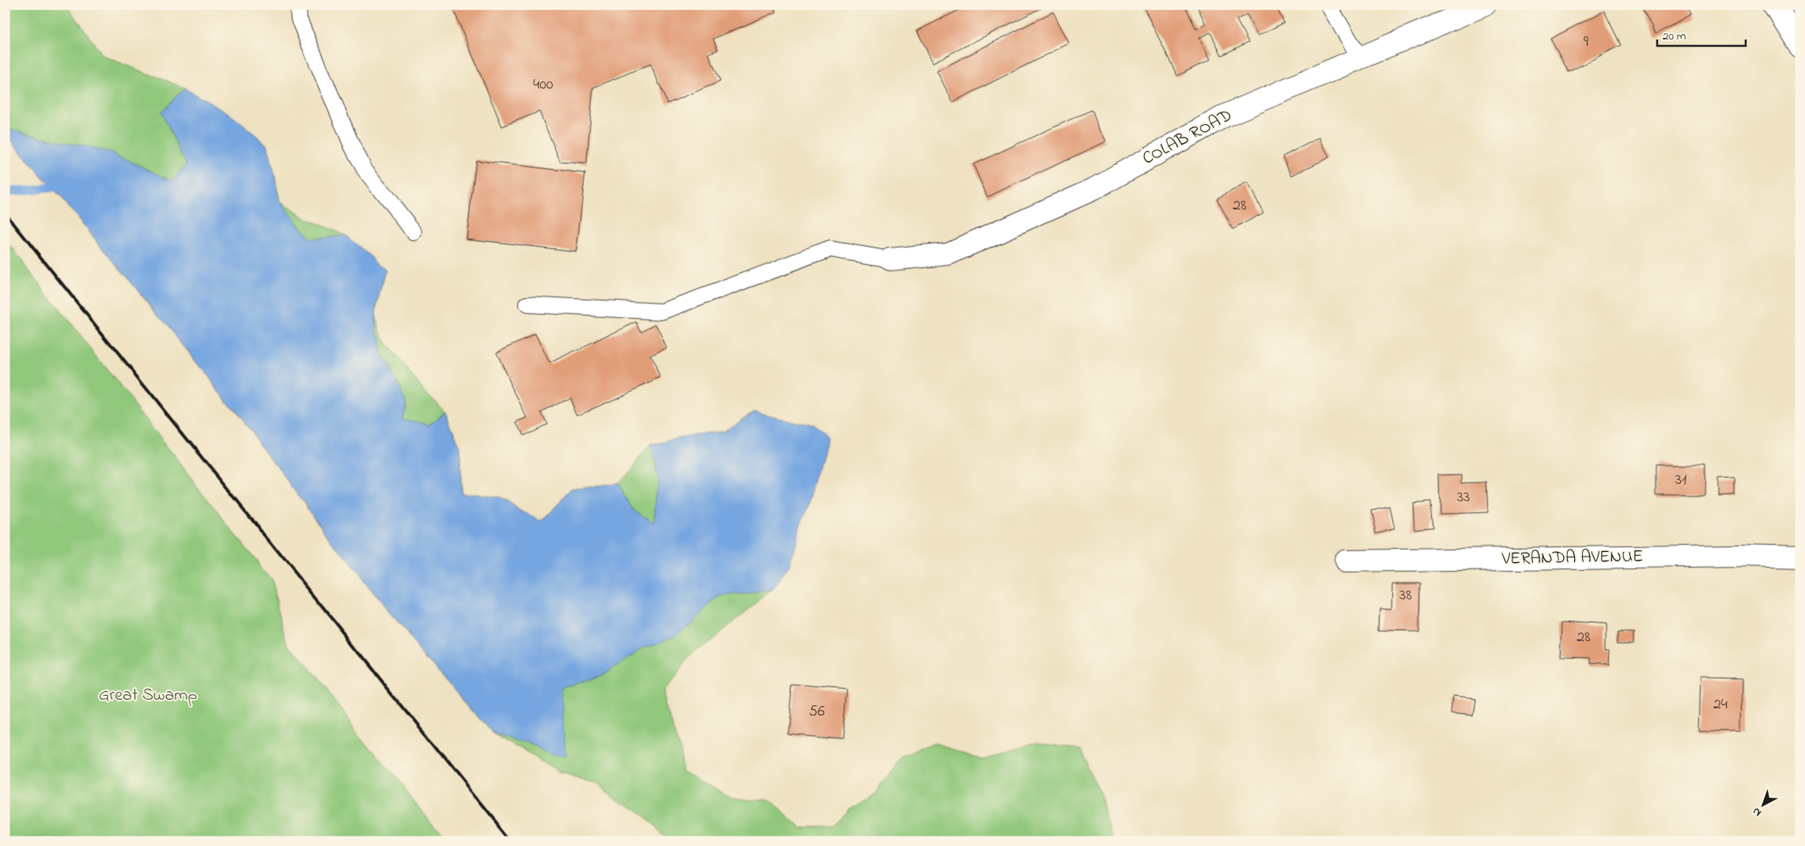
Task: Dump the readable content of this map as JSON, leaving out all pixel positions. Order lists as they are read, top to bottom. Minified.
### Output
{"streets":{"street":["COLAB ROAD","VERANDA AVENUE"]},"parks":["Great Swamp"],"house_numbers":["9","400","28","31","33","38","28","24","56"],"scale_bar":"20 m","north":"bottom left"}
